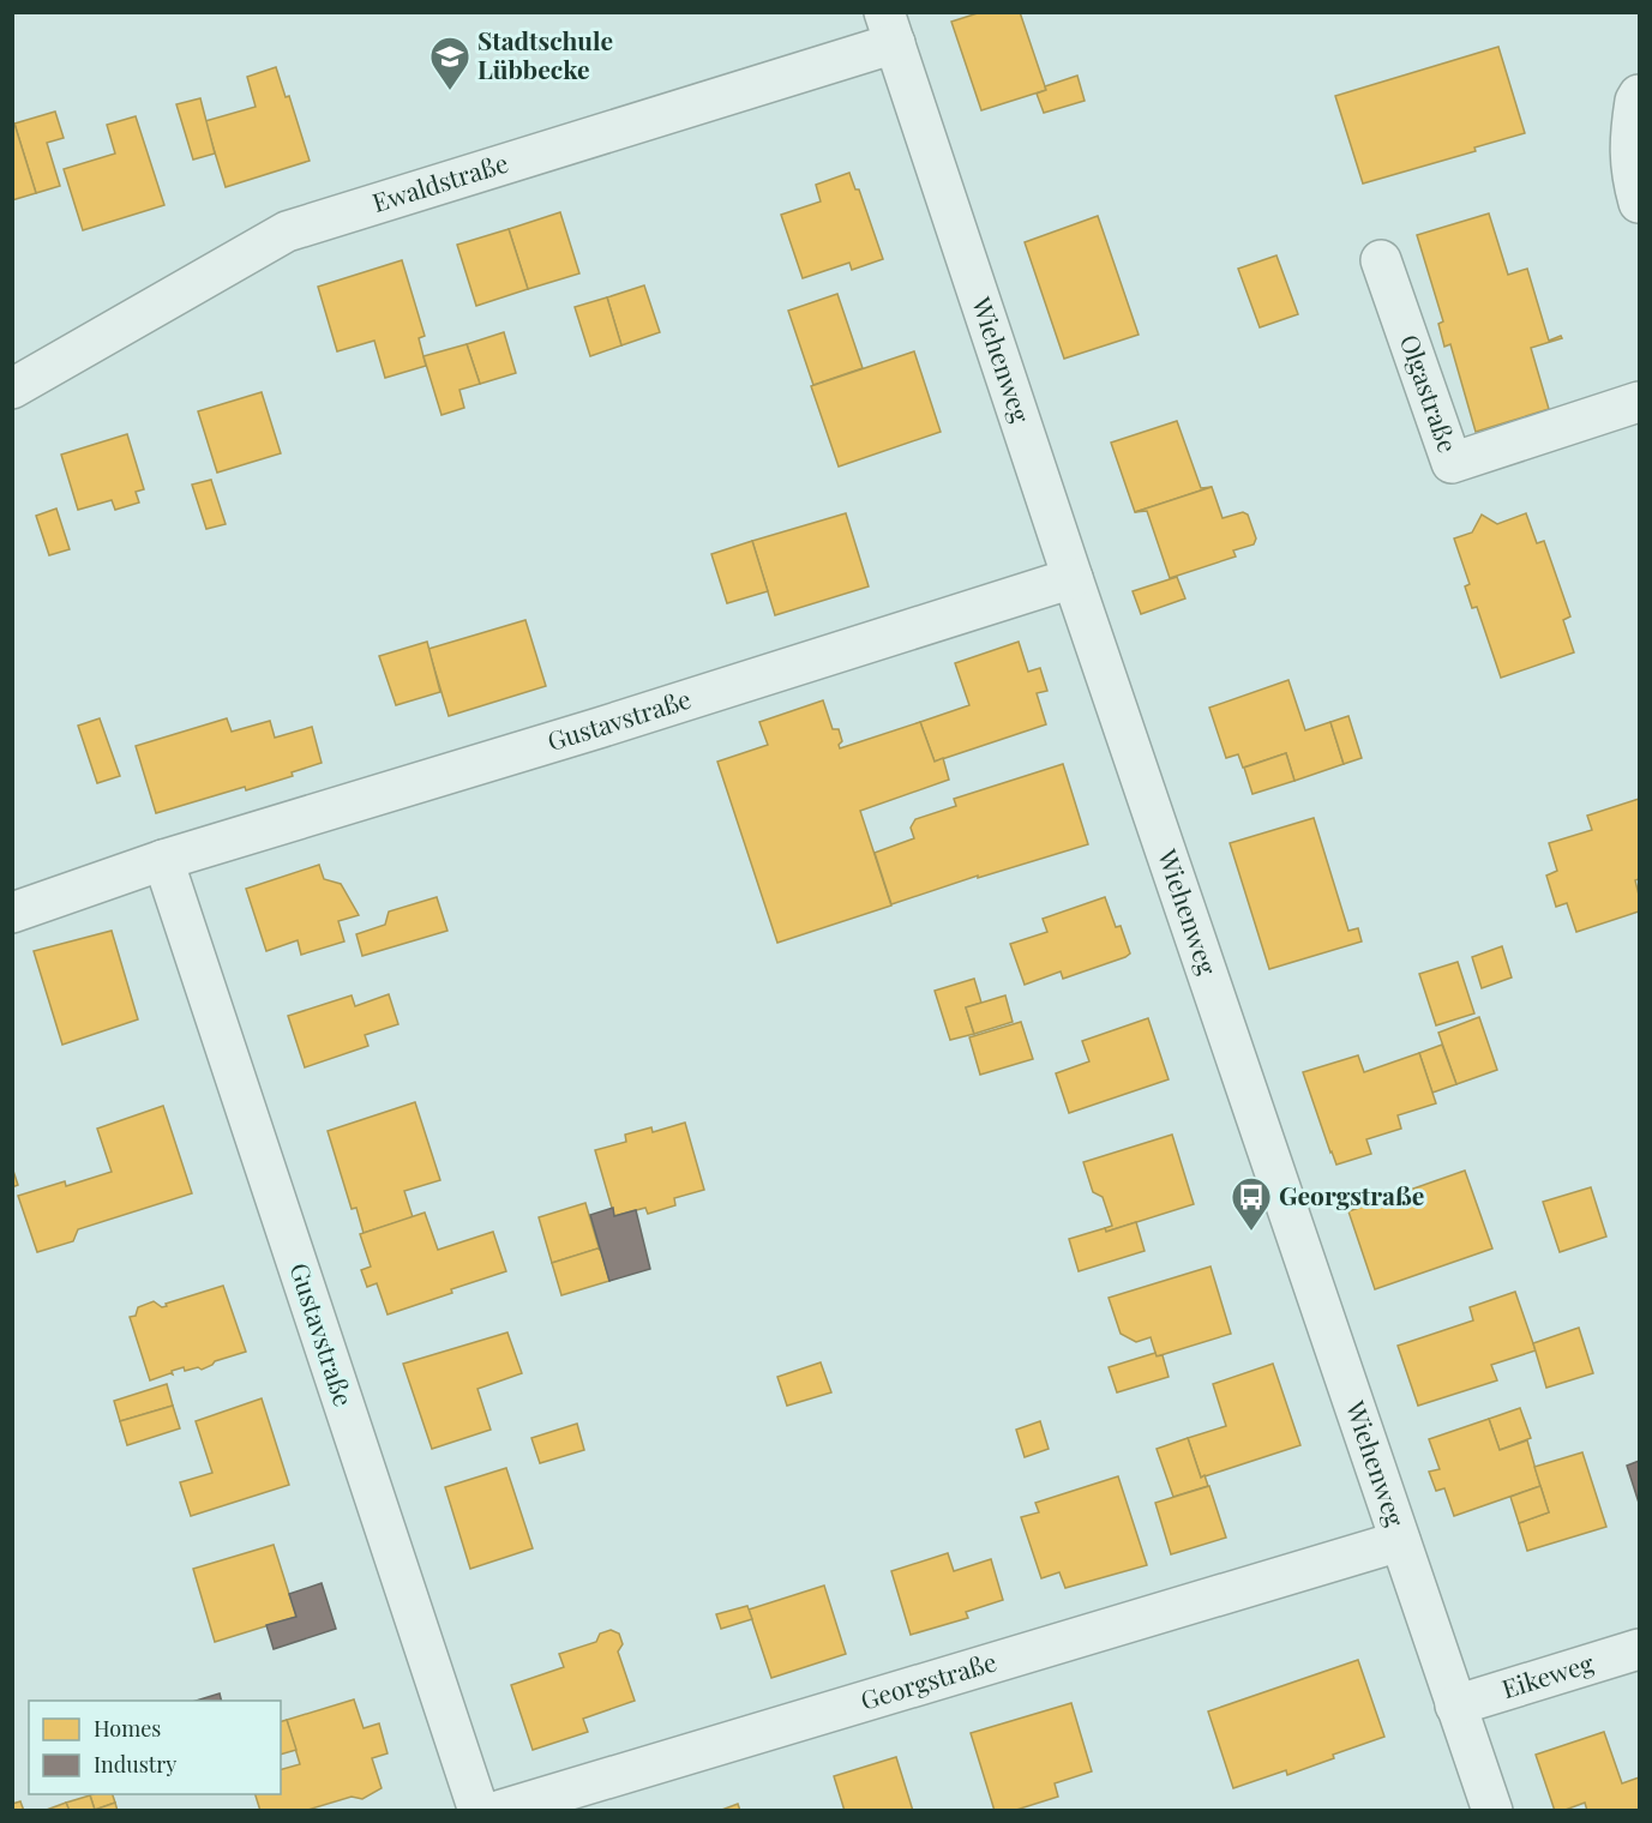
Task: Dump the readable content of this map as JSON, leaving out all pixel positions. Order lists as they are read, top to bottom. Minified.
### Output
{"streets":{"street":["Ewaldstraße","Wiehenweg","Olgastraße","Gustavstraße","Eikeweg","Georgstraße"]},"crossings":[["Ewaldstraße","Wiehenweg"],["Wiehenweg","Gustavstraße"],["Wiehenweg","Eikeweg"],["Wiehenweg","Georgstraße"]],"places":{"school or university":["Stadtschule Lübbecke"],"bus stop":["Georgstraße"]},"legend":["Homes","Industry"]}
